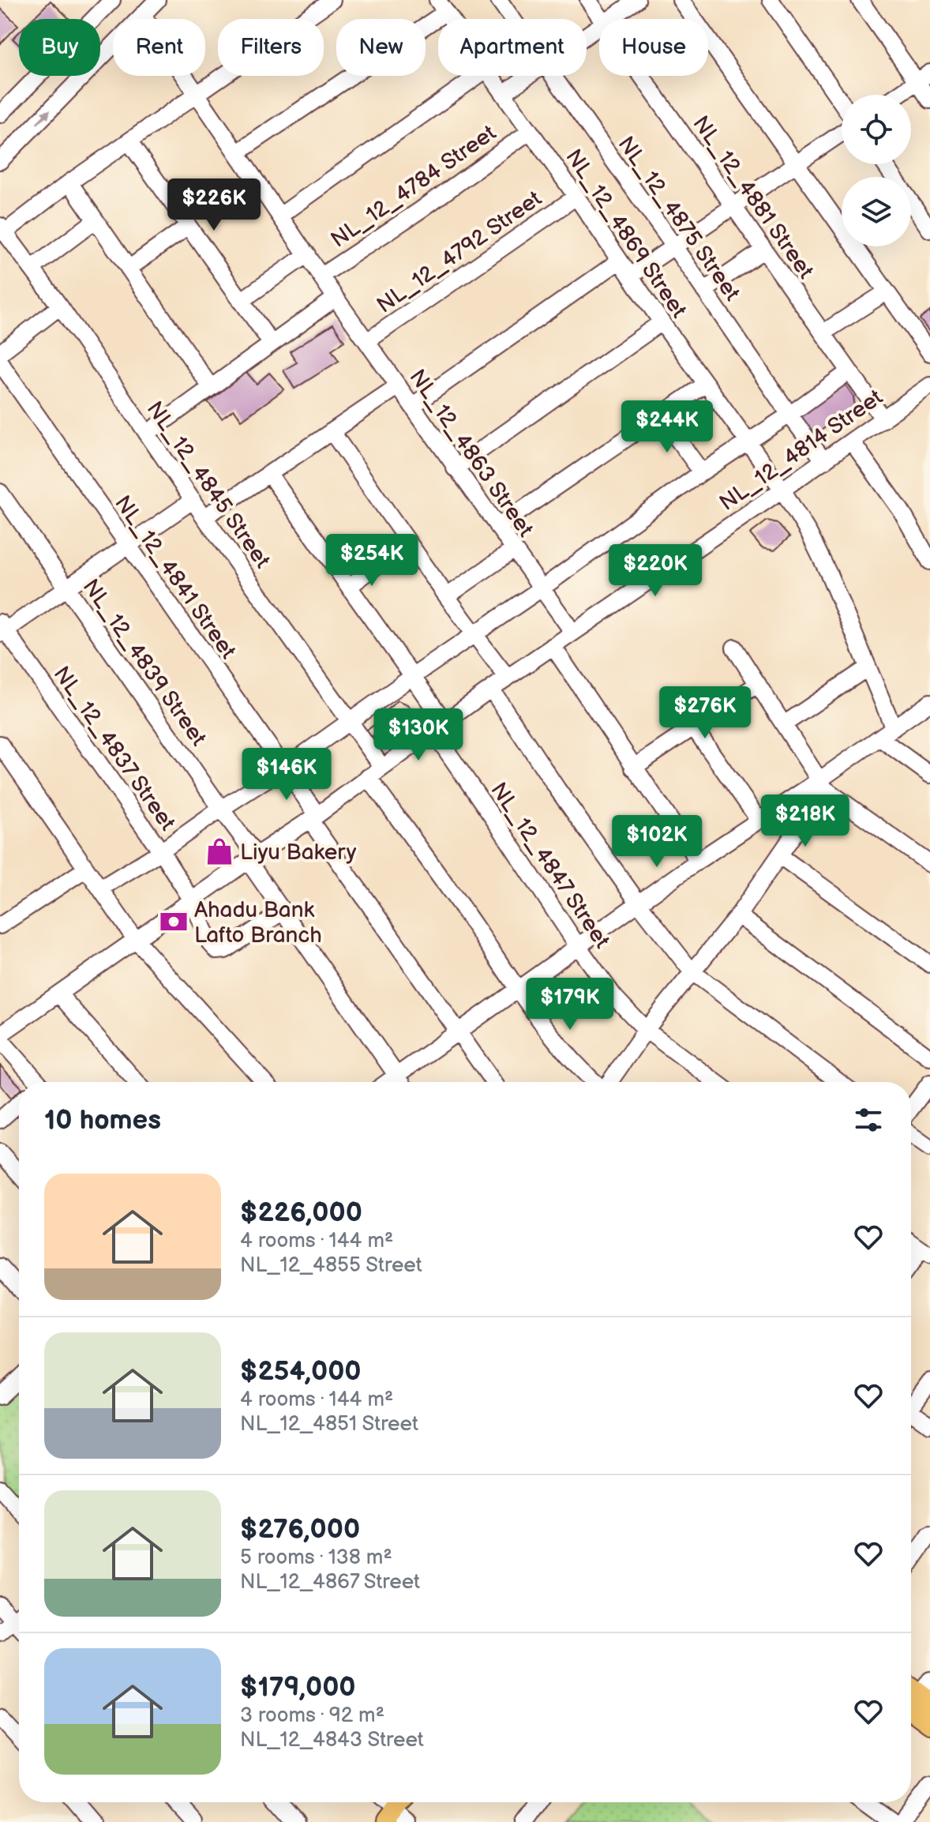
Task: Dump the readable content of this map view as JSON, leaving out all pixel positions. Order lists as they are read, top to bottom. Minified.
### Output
{"streets":{"street":["NL_12_4784 Street","NL_12_4881 Street","NL_12_4875 Street","NL_12_4869 Street","NL_12_4792 Street","NL_12_4814 Street","NL_12_4863 Street","NL_12_4845 Street","NL_12_4841 Street","NL_12_4839 Street","NL_12_4837 Street","NL_12_4847 Street"]},"crossings":[["NL_12_4784 Street","NL_12_4869 Street"],["NL_12_4784 Street","NL_12_4863 Street"],["NL_12_4881 Street","NL_12_4814 Street"],["NL_12_4875 Street","NL_12_4814 Street"],["NL_12_4869 Street","NL_12_4792 Street"],["NL_12_4869 Street","NL_12_4814 Street"],["NL_12_4792 Street","NL_12_4863 Street"],["NL_12_4814 Street","NL_12_4863 Street"],["NL_12_4814 Street","NL_12_4845 Street"],["NL_12_4814 Street","NL_12_4841 Street"],["NL_12_4814 Street","NL_12_4839 Street"],["NL_12_4814 Street","NL_12_4837 Street"],["NL_12_4814 Street","NL_12_4847 Street"],["NL_12_4839 Street","NL_12_4837 Street"]],"places":{"shop":["Liyu Bakery"],"bank":["Ahadu Bank Lafto Branch"]},"page":{"chip":["Buy","Rent","Filters","New","Apartment","House"],"price":["$226K","$244K","$254K","$220K","$276K","$130K","$146K","$218K","$102K","$179K"],"heading":"10 homes","list":[{"name":"$226,000","note":"4 rooms · 144 m² · NL_12_4855 Street"},{"name":"$254,000","note":"4 rooms · 144 m² · NL_12_4851 Street"},{"name":"$276,000","note":"5 rooms · 138 m² · NL_12_4867 Street"},{"name":"$179,000","note":"3 rooms · 92 m² · NL_12_4843 Street"}]}}
